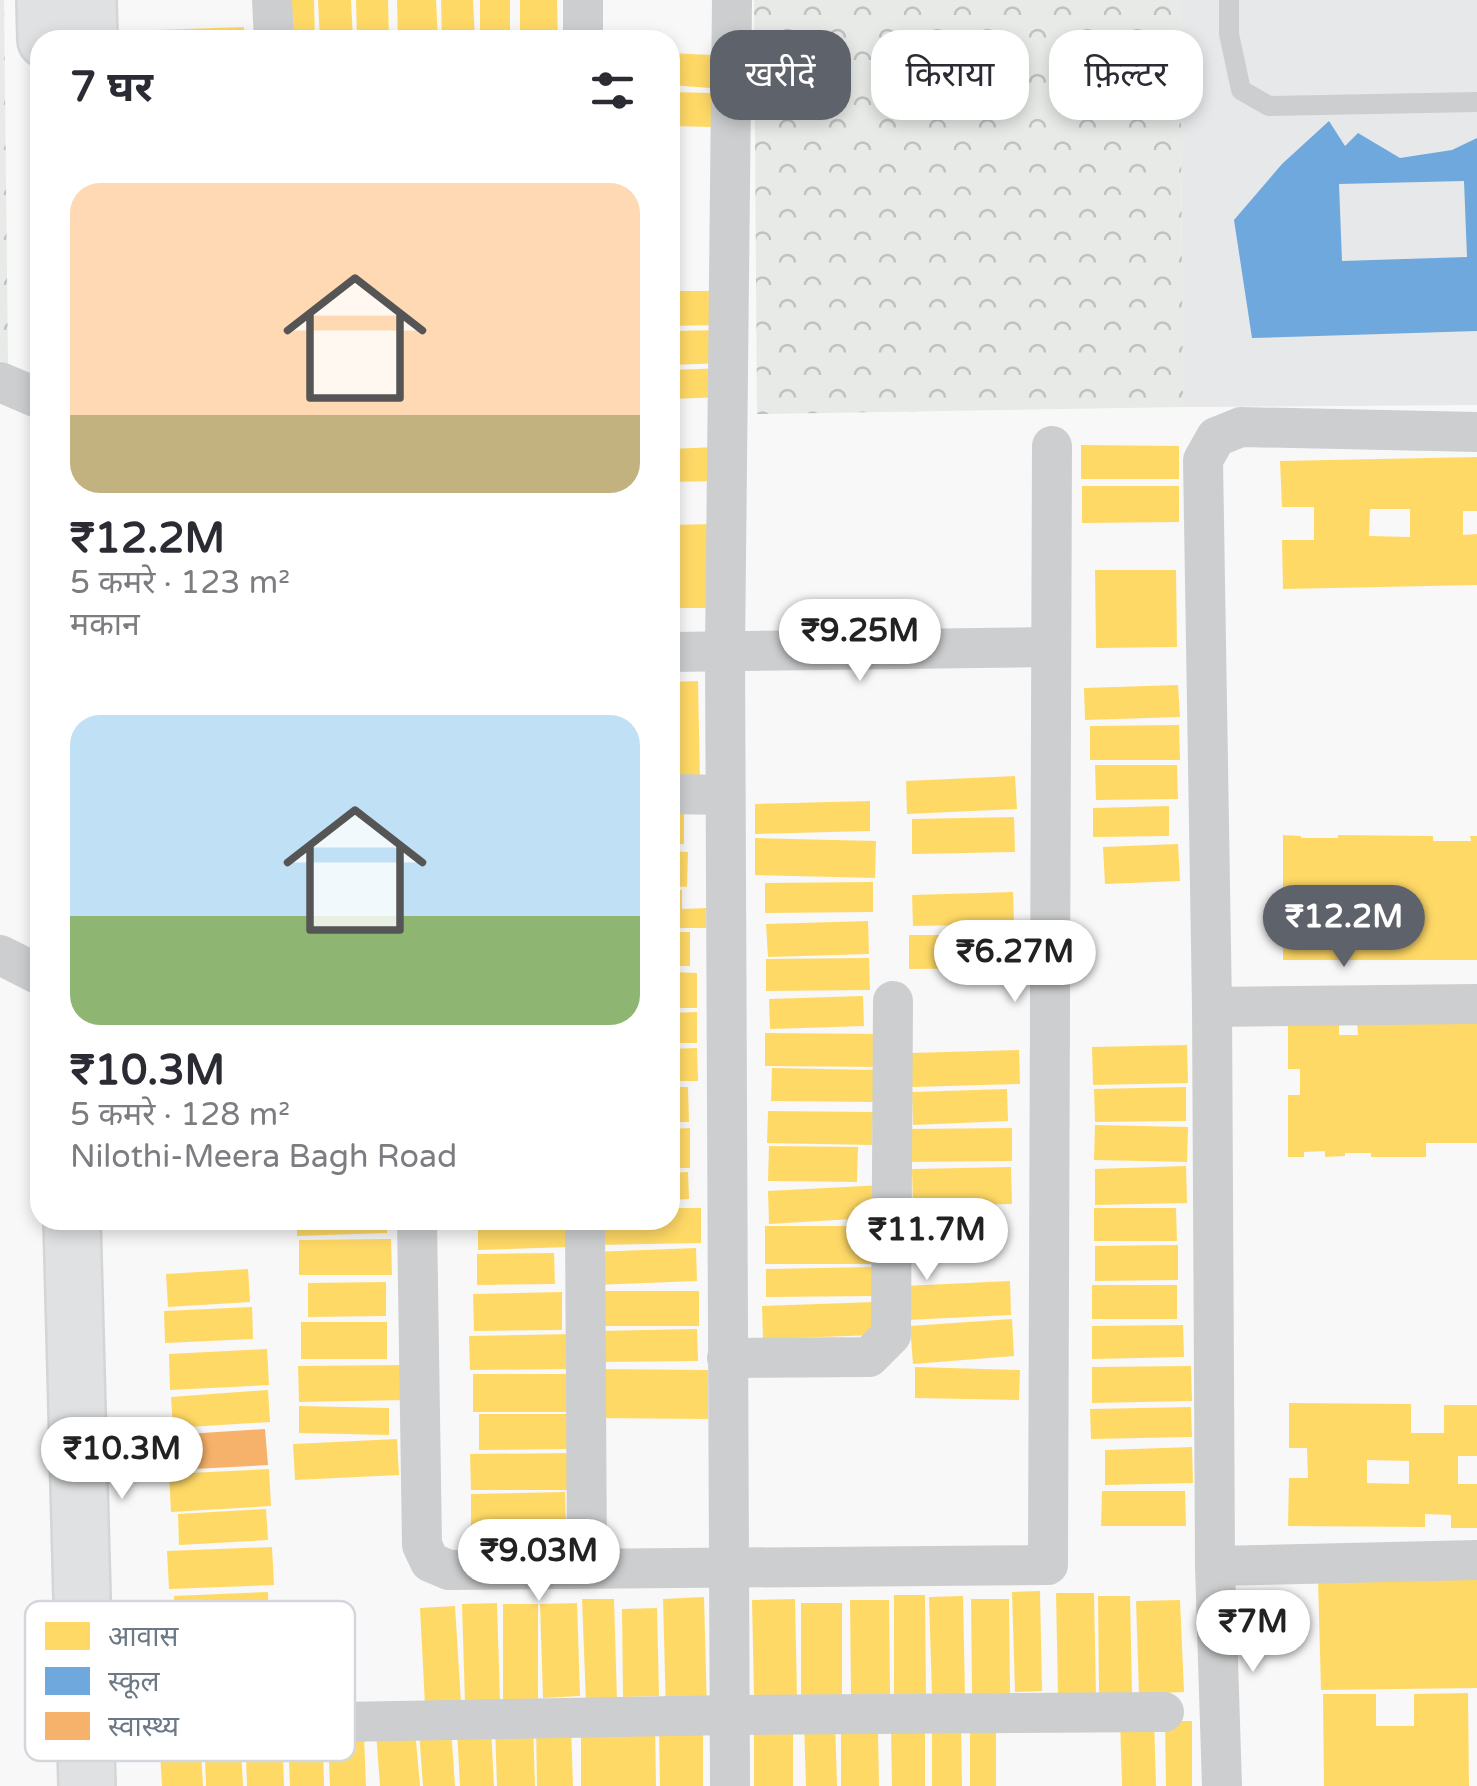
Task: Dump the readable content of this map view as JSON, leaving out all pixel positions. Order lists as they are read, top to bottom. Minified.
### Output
{"legend":["आवास","स्कूल","स्वास्थ्य"],"page":{"chip":["खरीदें","किराया","फ़िल्टर"],"heading":"7 घर","list":[{"name":"₹12.2M","note":"5 कमरे · 123 m² · मकान"},{"name":"₹10.3M","note":"5 कमरे · 128 m² · Nilothi-Meera Bagh Road"}],"price":["₹9.25M","₹12.2M","₹6.27M","₹11.7M","₹10.3M","₹9.03M","₹7M"]}}
